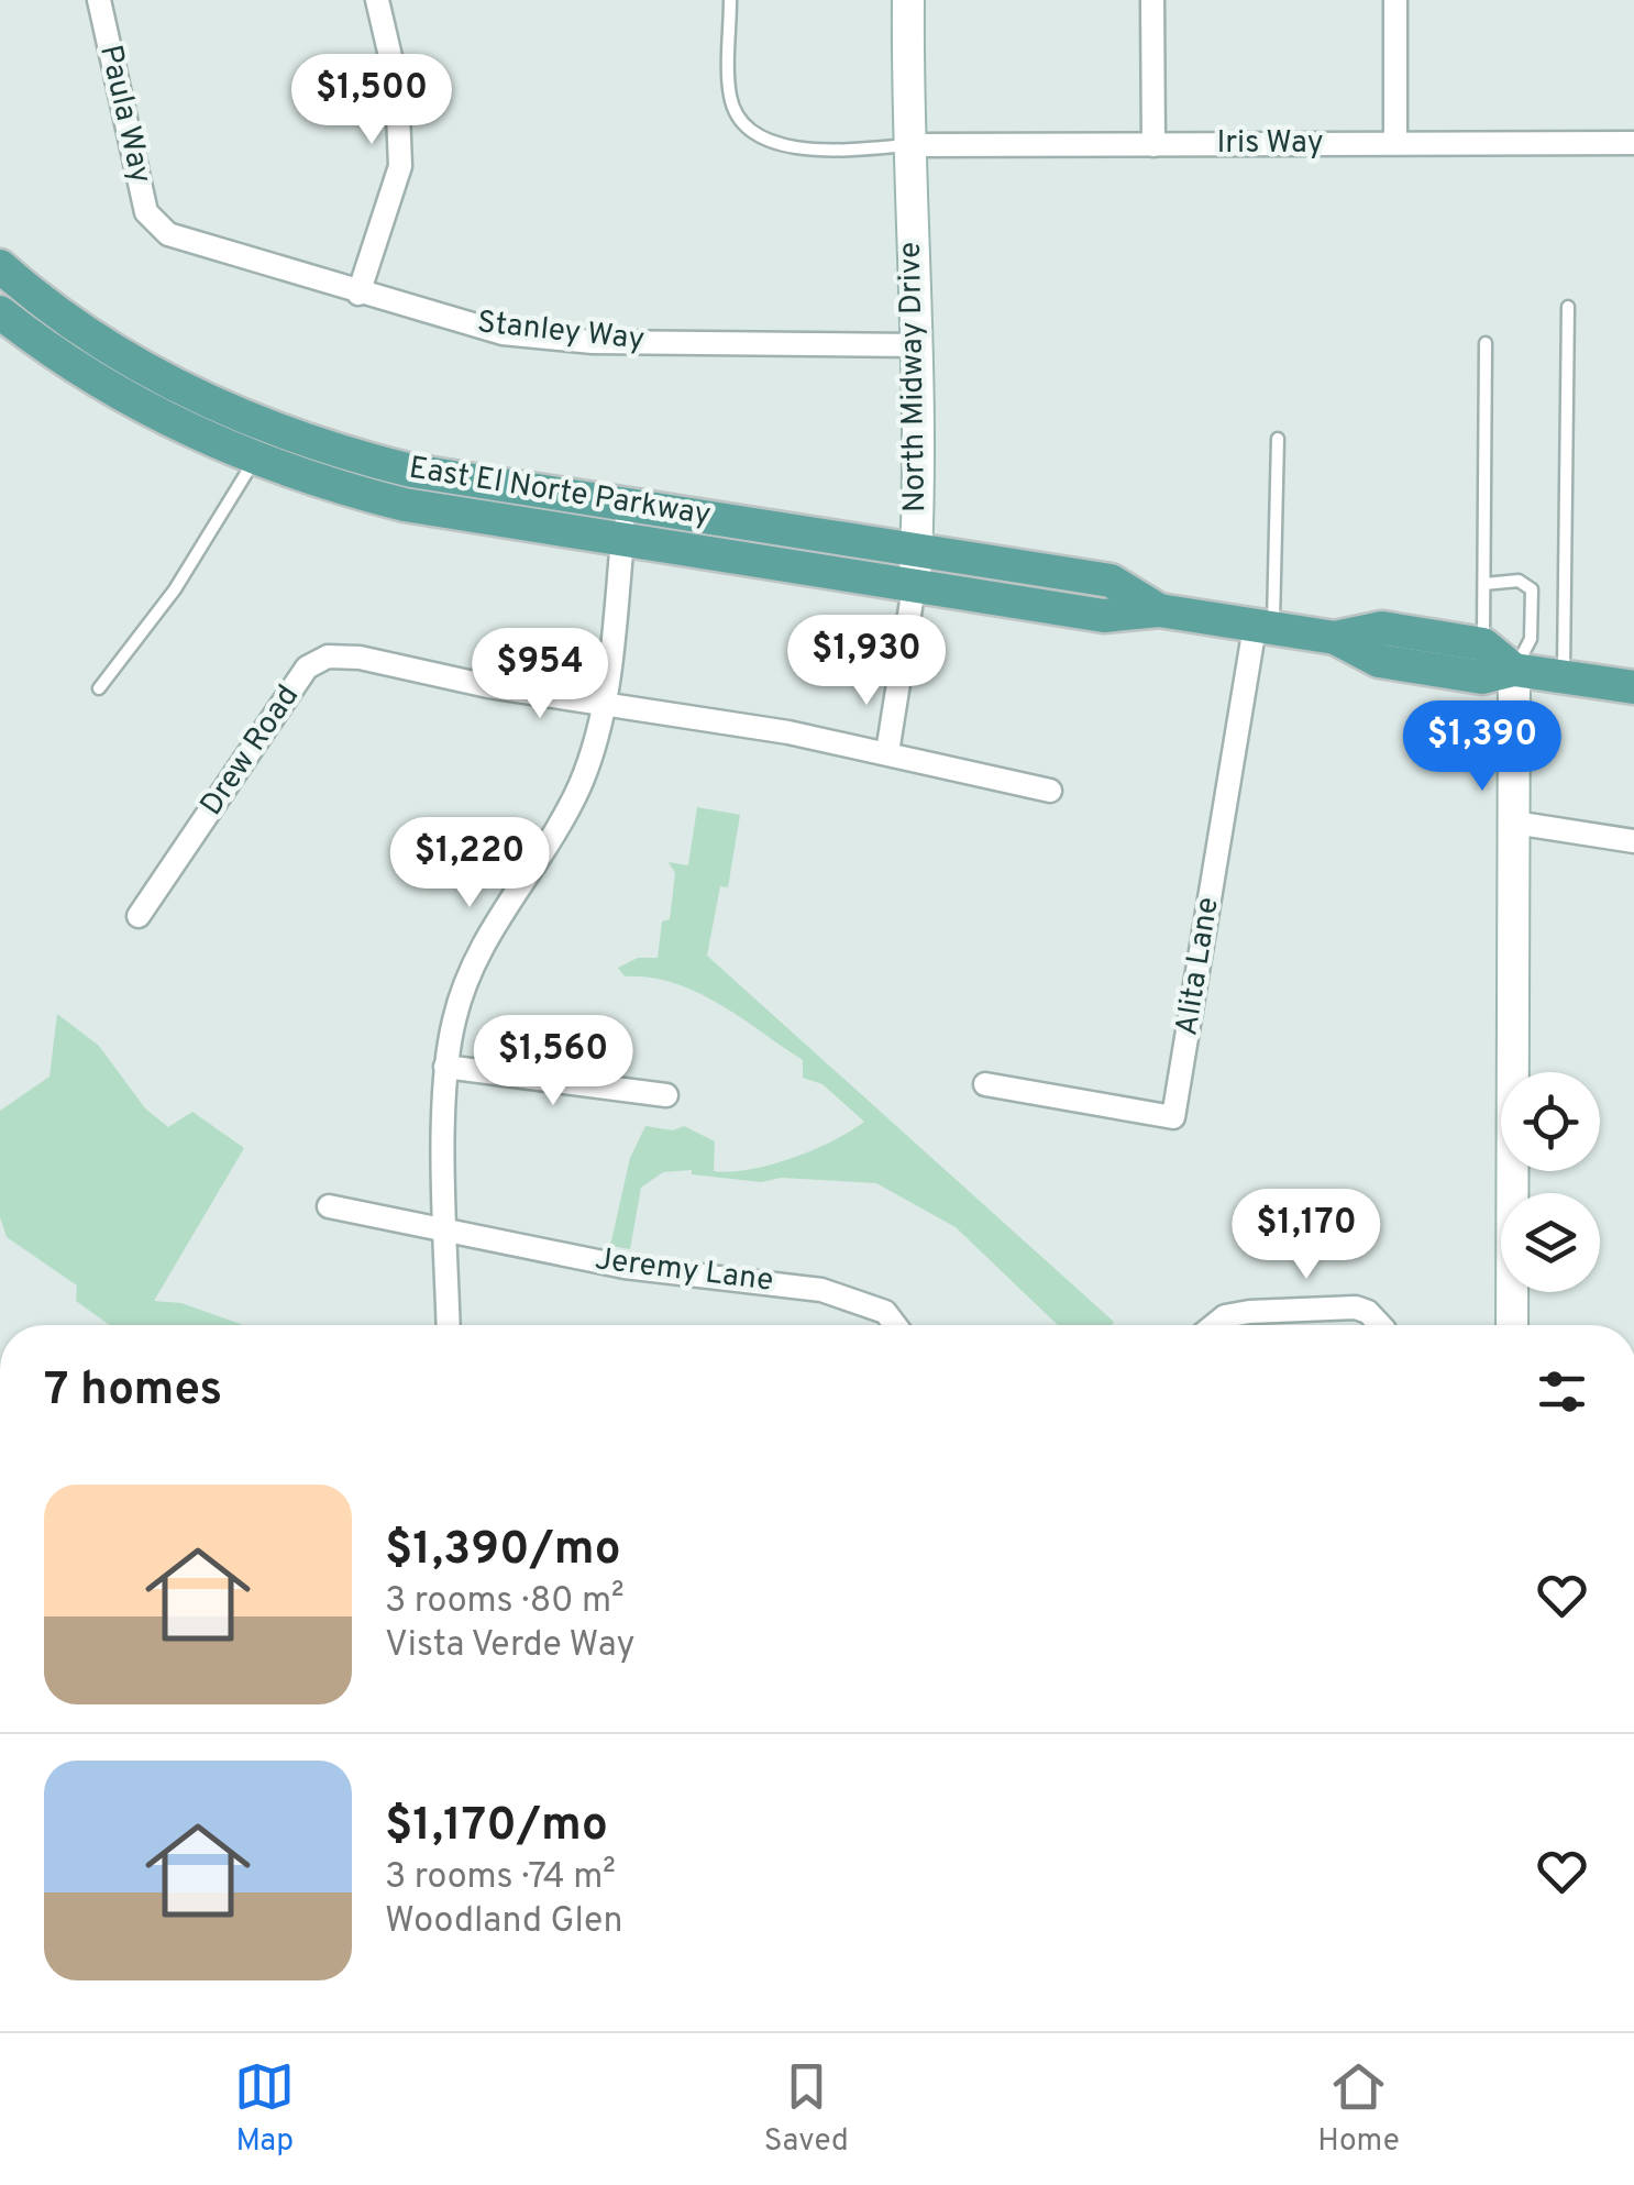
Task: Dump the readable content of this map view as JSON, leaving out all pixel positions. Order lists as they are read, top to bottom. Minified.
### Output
{"streets":{"main road":["East El Norte Parkway"],"street":["Paula Way","Iris Way","Stanley Way","North Midway Drive","Drew Road","Alita Lane","Jeremy Lane"]},"crossings":[["Paula Way","Stanley Way"],["Iris Way","North Midway Drive"],["Stanley Way","North Midway Drive"],["North Midway Drive","East El Norte Parkway"],["North Midway Drive","Drew Road"],["East El Norte Parkway","Alita Lane"]],"page":{"price":["$1,500","$1,930","$954","$1,390","$1,220","$1,560","$1,170"],"heading":"7 homes","list":[{"name":"$1,390/mo","note":"3 rooms · 80 m² · Vista Verde Way"},{"name":"$1,170/mo","note":"3 rooms · 74 m² · Woodland Glen"}],"tabs":["Map","Saved","Home"]}}
